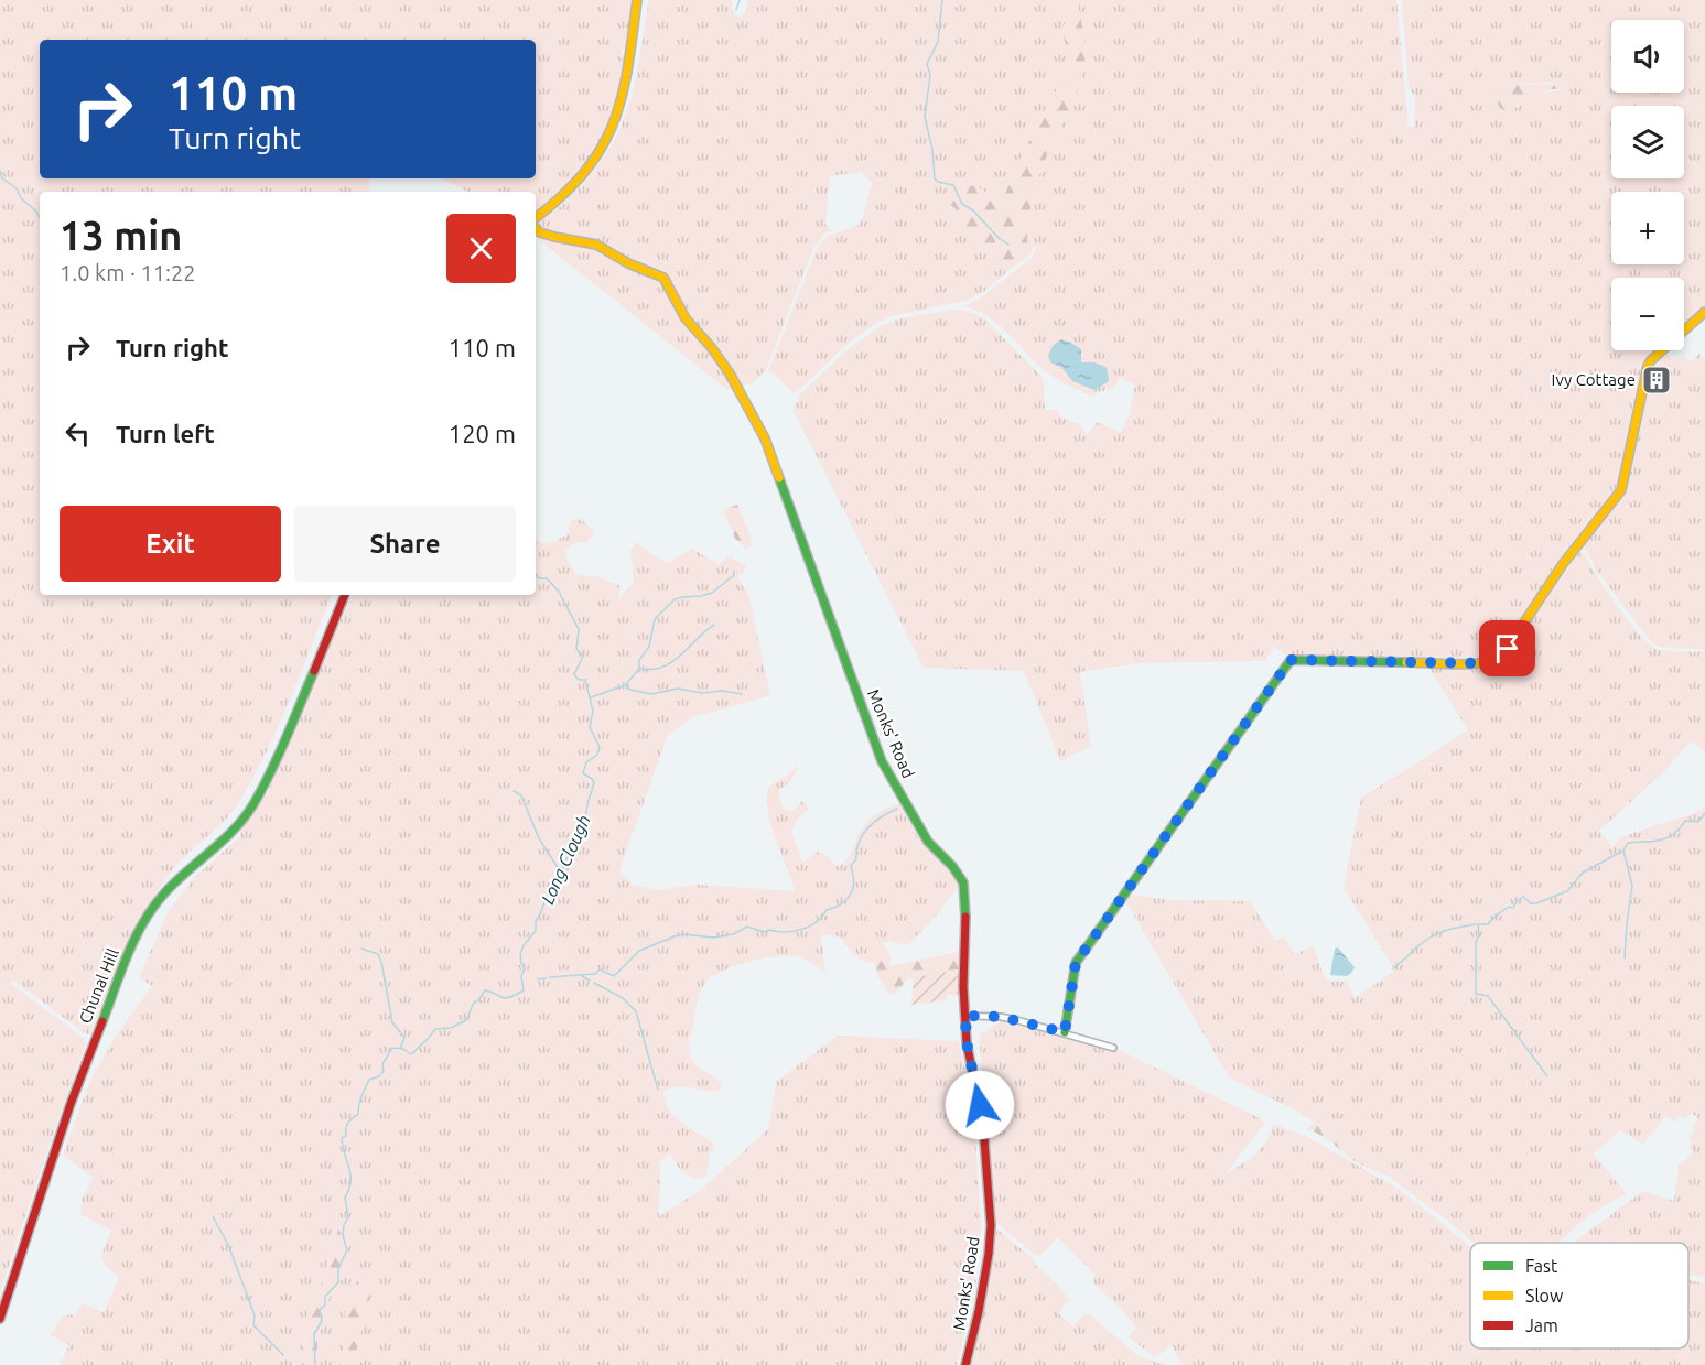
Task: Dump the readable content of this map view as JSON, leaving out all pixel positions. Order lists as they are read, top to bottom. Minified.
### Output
{"streets":{"street":["Monks' Road","Chunal Hill"]},"water":["Long Clough"],"places":{"building":["Ivy Cottage"]},"legend":["Fast","Slow","Jam"],"page":{"map_buttons":["+","−"],"turn":["110 m","Turn right"],"heading":["13 min","1.0 km · 11:22"],"list":[{"name":"Turn right","value":"110 m"},{"name":"Turn left","value":"120 m"}],"buttons":["Exit","Share"]}}
